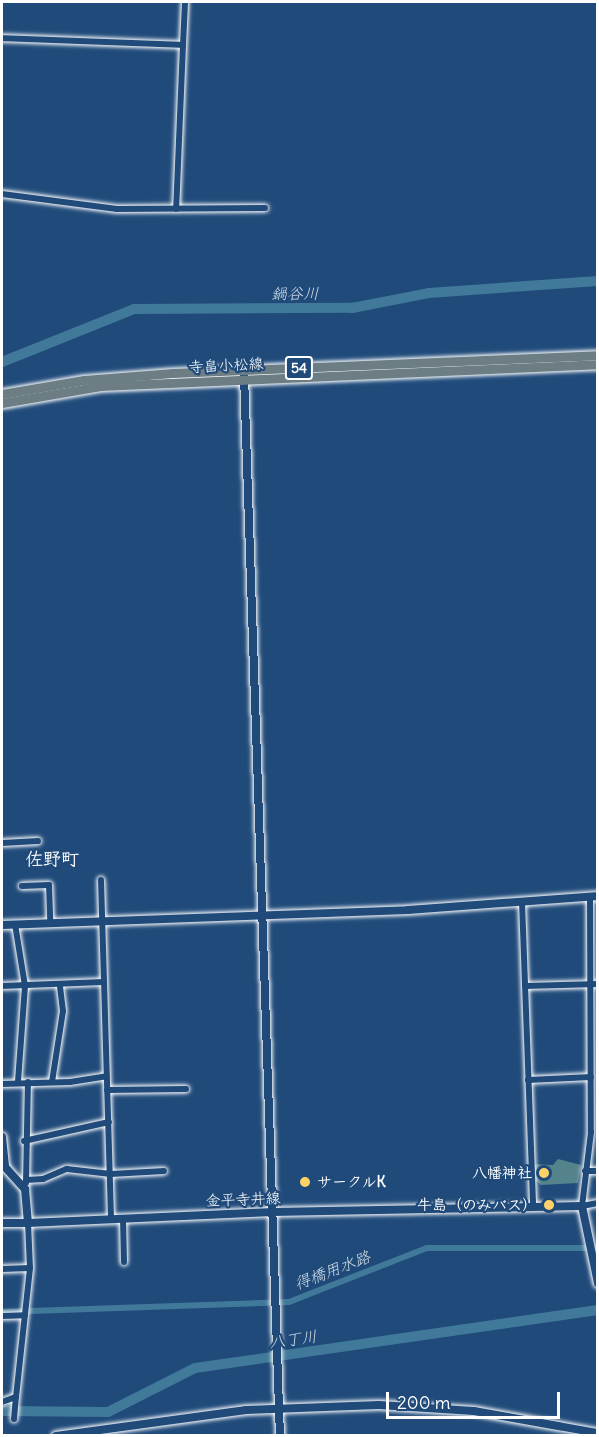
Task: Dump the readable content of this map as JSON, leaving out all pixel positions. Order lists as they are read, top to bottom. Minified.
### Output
{"streets":{"main road":["寺畠小松線","54","金平寺井線"]},"districts":["佐野町"],"water":["鍋谷川","得橋用水路","八丁川"],"places":["八幡神社","サークルK","牛島（のみバス）"],"scale_bar":"200 m"}
